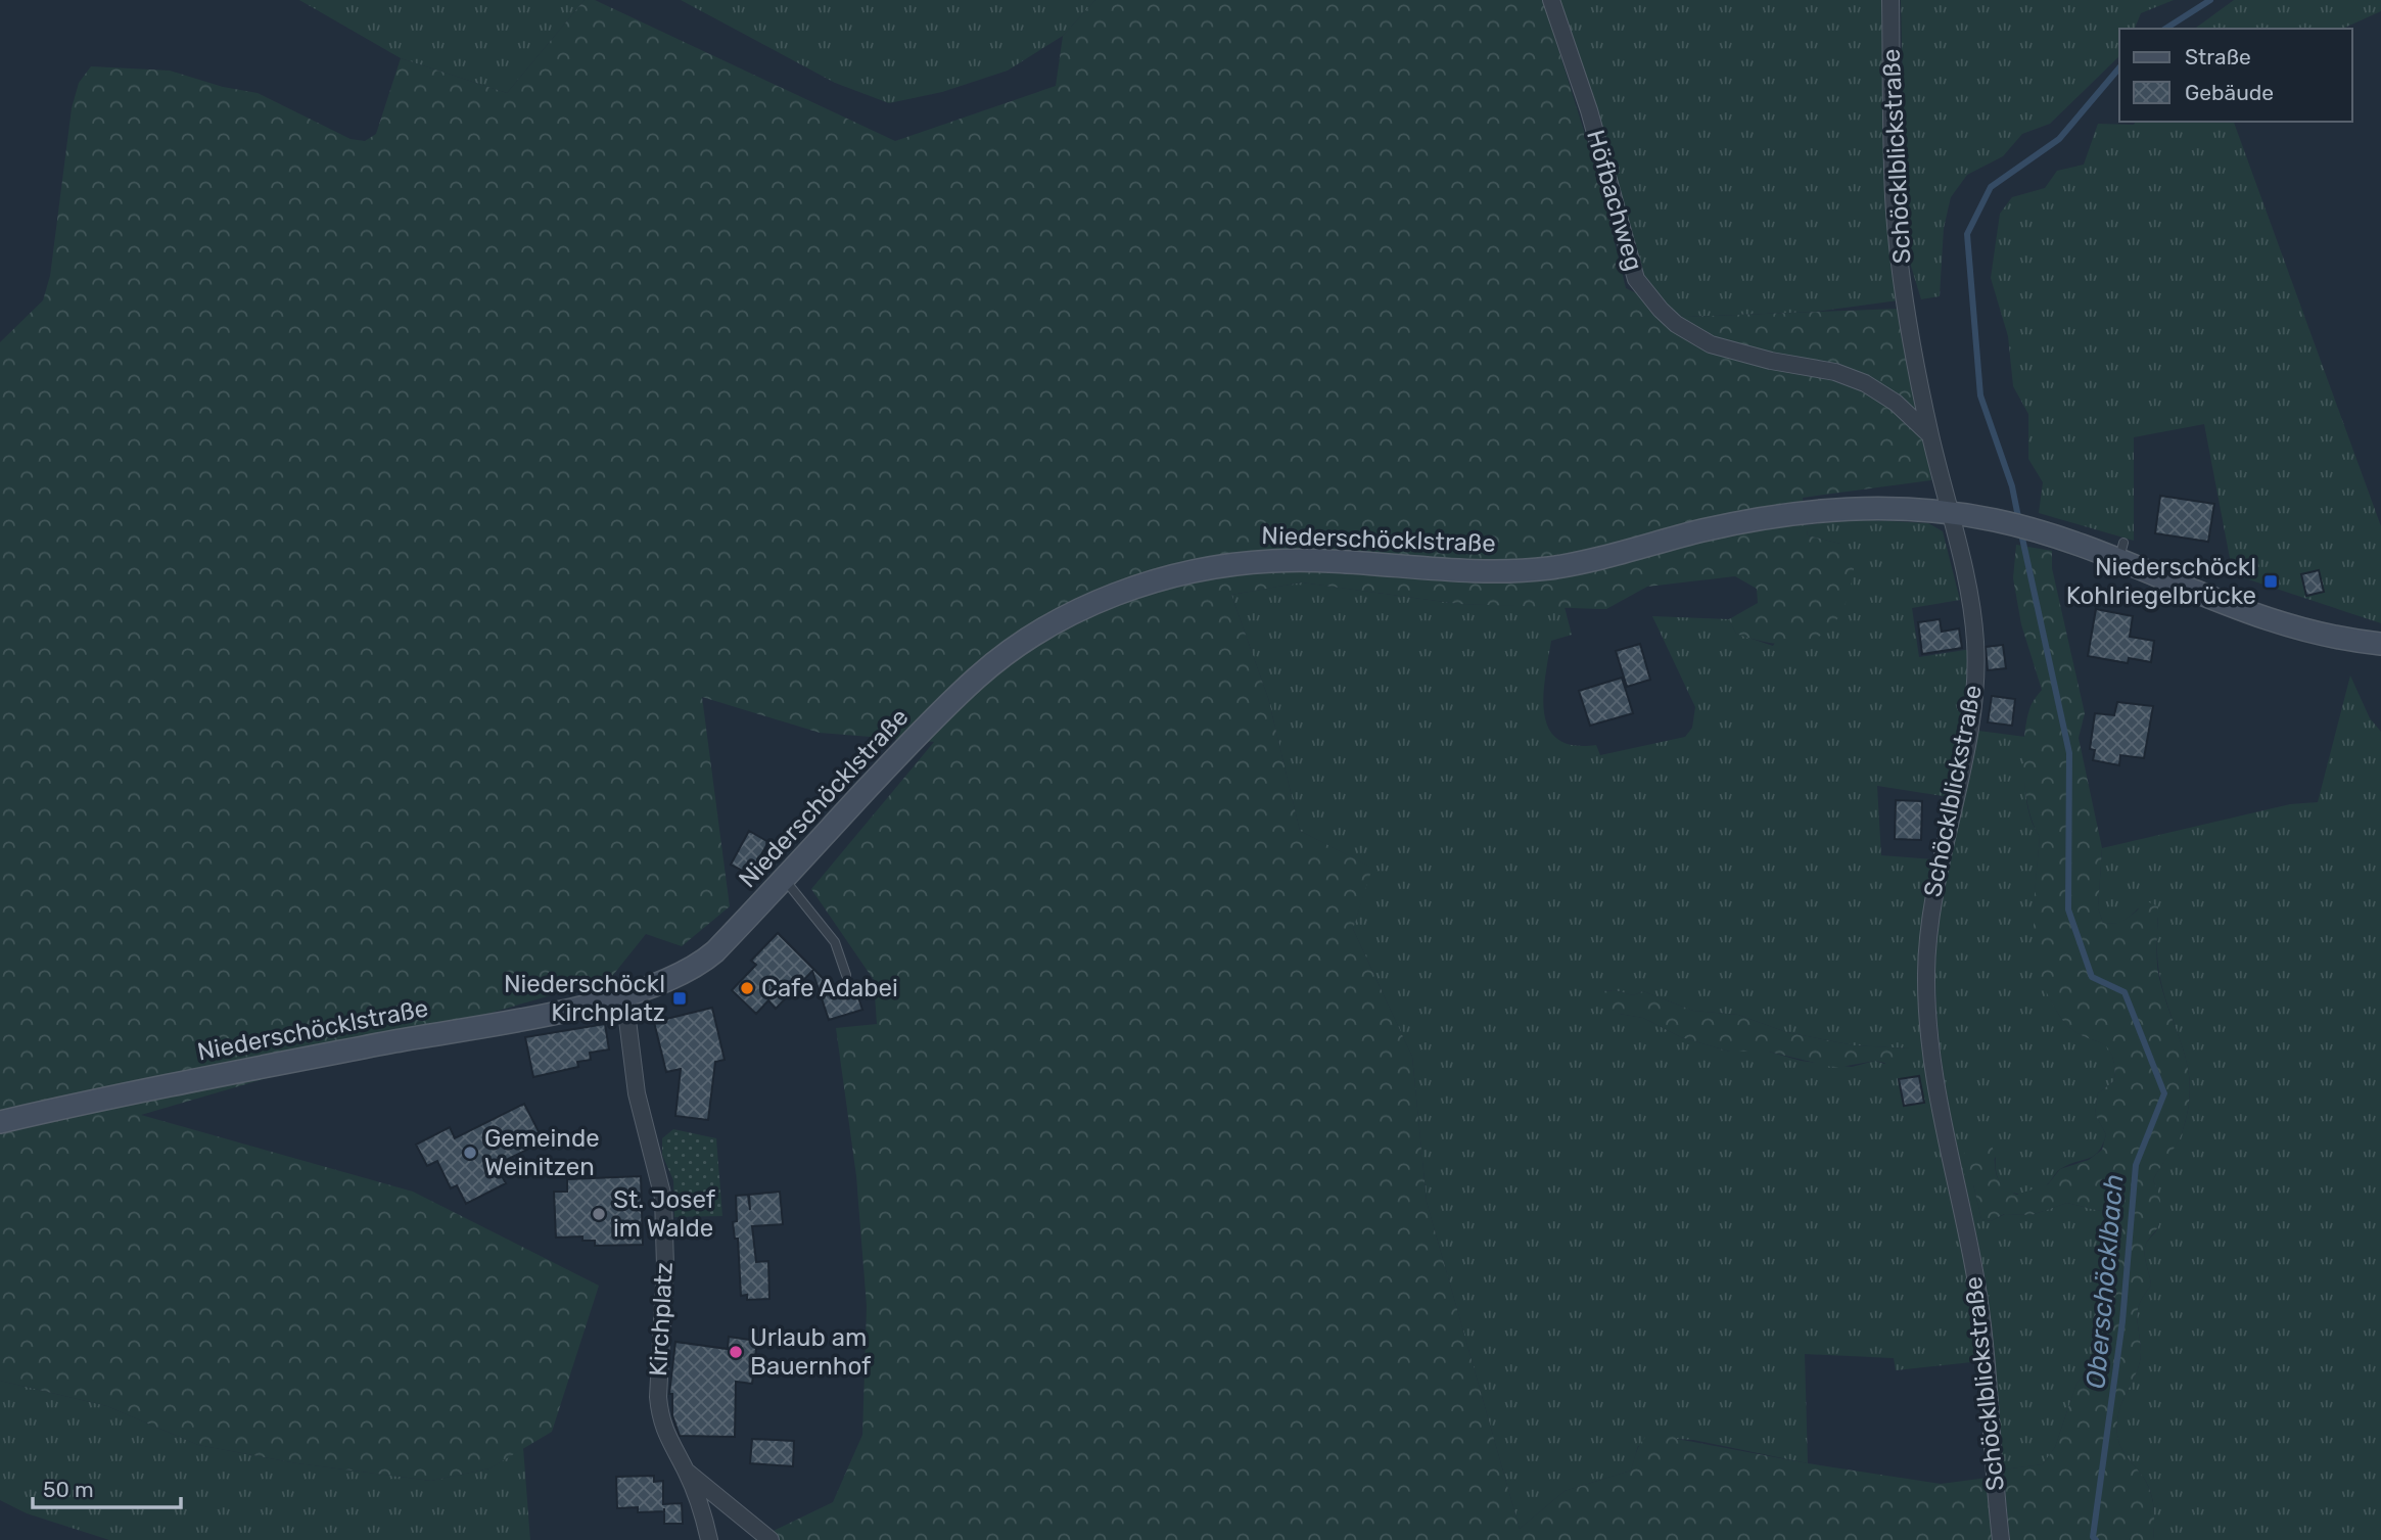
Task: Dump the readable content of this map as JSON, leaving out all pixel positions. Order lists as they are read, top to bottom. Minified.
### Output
{"streets":{"main road":["Niederschöcklstraße"],"street":["Schöcklblickstraße","Höfbachweg","Kirchplatz"]},"crossings":[["Schöcklblickstraße","Höfbachweg"],["Schöcklblickstraße","Niederschöcklstraße"],["Niederschöcklstraße","Kirchplatz"]],"water":["Oberschöcklbach"],"places":{"transit":["Niederschöckl Kohlriegelbrücke","Niederschöckl Kirchplatz"],"other":["Cafe Adabei","Gemeinde Weinitzen","St. Josef im Walde","Urlaub am Bauernhof"]},"legend":["Straße","Gebäude"],"scale_bar":"50 m"}
